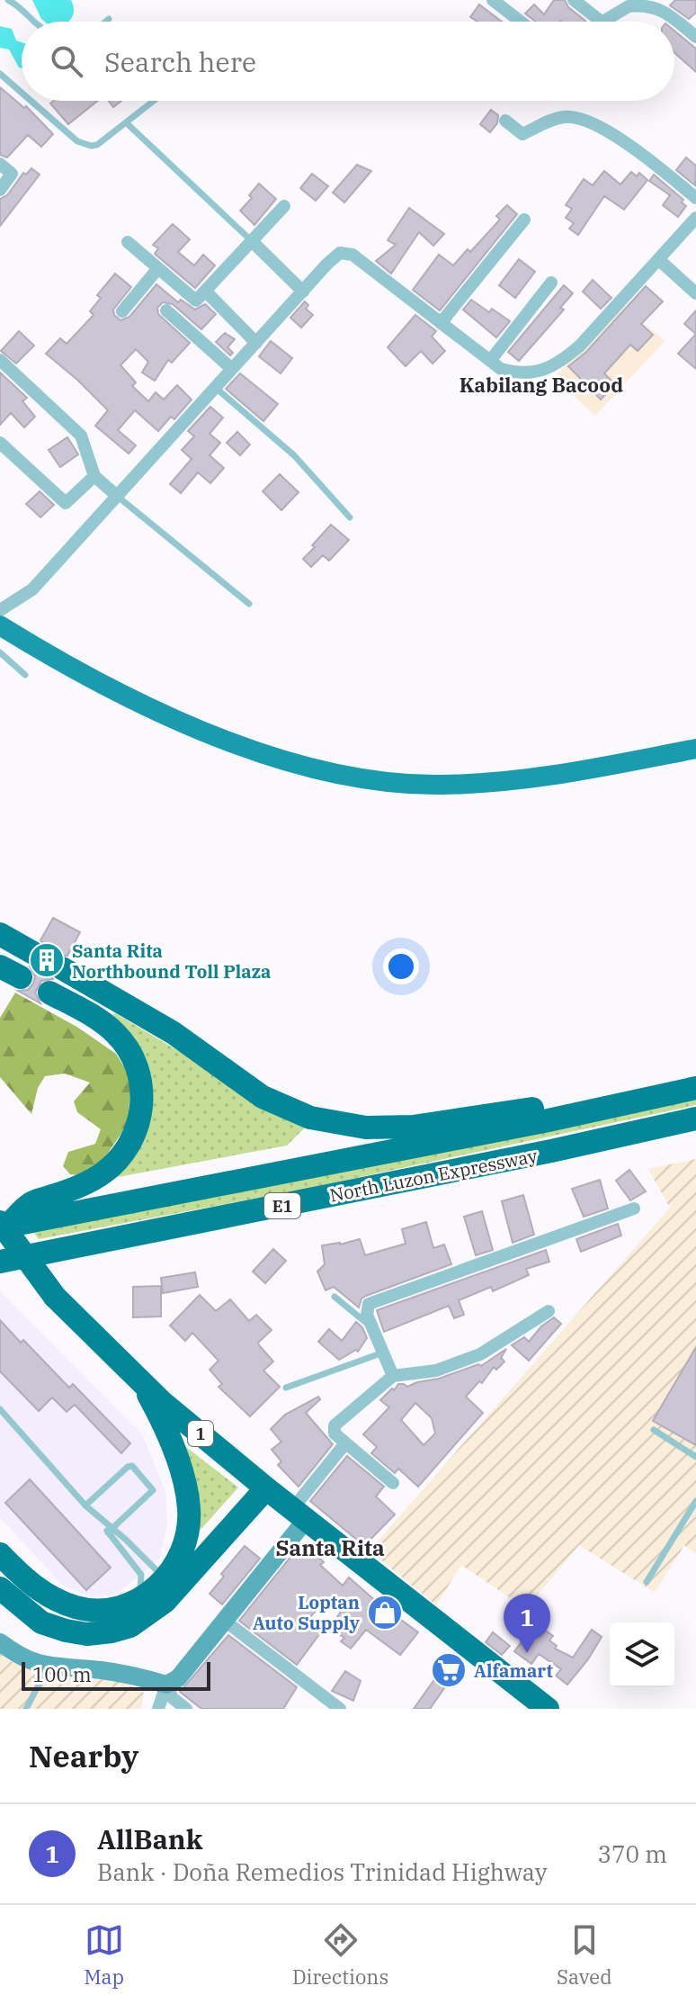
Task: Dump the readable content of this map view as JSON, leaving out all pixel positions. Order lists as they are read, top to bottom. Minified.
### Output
{"streets":{"highway":["North Luzon Expressway","E1","1"]},"crossings":[["North Luzon Expressway","1"]],"districts":["Kabilang Bacood","Santa Rita"],"places":{"building":["Santa Rita Northbound Toll Plaza"],"shop":["Loptan Auto Supply"],"supermarket":["Alfamart"]},"scale_bar":"100 m","page":{"search":"Search here","pins":"1","scale":"100 m","heading":"Nearby","list":[{"mark":"1","name":"AllBank","note":"Bank · Doña Remedios Trinidad Highway","value":"370 m"}],"nav":["Map","Directions","Saved"]}}
